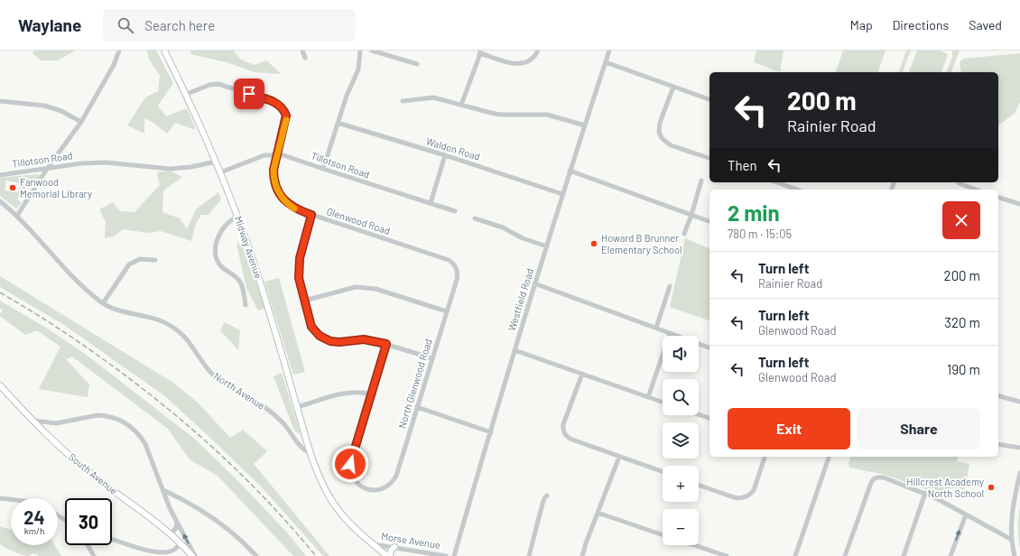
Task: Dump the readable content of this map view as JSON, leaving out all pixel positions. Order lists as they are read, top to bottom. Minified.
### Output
{"streets":{"main road":["Midway Avenue","North Avenue","South Avenue"],"street":["Waldon Road","Tillotson Road","Glenwood Road","Westfield Road","North Glenwood Road","Morse Avenue"]},"crossings":[["Waldon Road","Westfield Road"],["Tillotson Road","Glenwood Road"],["Tillotson Road","Midway Avenue"],["Glenwood Road","Midway Avenue"],["Glenwood Road","North Glenwood Road"],["Midway Avenue","North Avenue"],["North Avenue","Morse Avenue"]],"places":["Fanwood Memorial Library","Howard B Brunner Elementary School","Hillcrest Academy North School"],"page":{"header":"Waylane","search":"Search here","nav":["Map","Directions","Saved"],"turn":["200 m","Rainier Road"],"then":"Then","heading":["2 min","780 m · 15:05"],"list":[{"name":"Turn left","note":"Rainier Road","value":"200 m"},{"name":"Turn left","note":"Glenwood Road","value":"320 m"},{"name":"Turn left","note":"Glenwood Road","value":"190 m"}],"map_buttons":["+","−"],"buttons":["Exit","Share"],"speed":"24 km/h","limit":"30"}}
